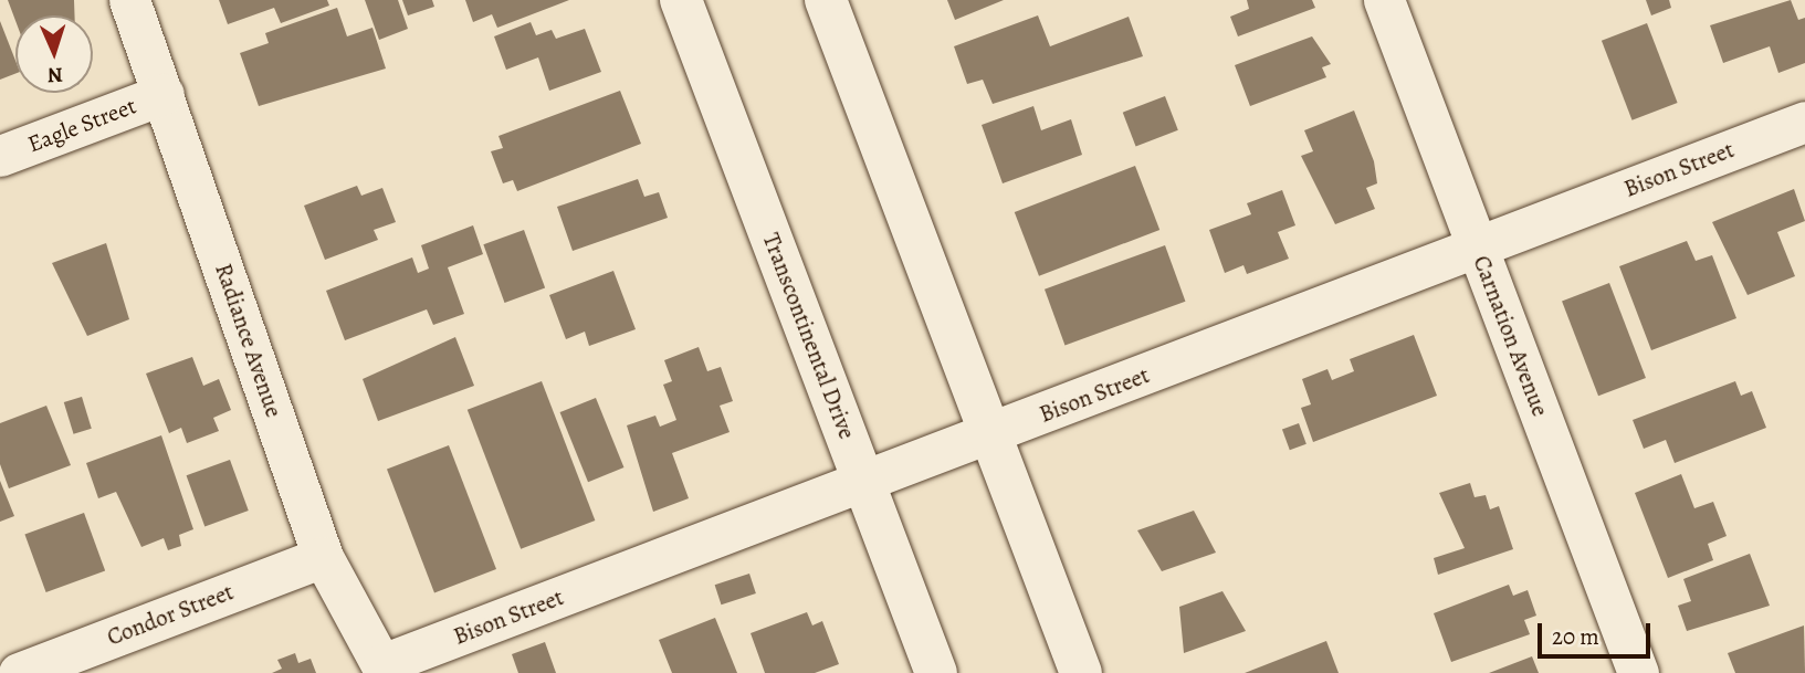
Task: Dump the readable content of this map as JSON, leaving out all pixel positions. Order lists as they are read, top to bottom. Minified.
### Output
{"streets":{"street":["Eagle Street","Bison Street","Transcontinental Drive","Carnation Avenue","Radiance Avenue","Condor Street"]},"crossings":[["Eagle Street","Radiance Avenue"],["Bison Street","Transcontinental Drive"],["Bison Street","Carnation Avenue"],["Bison Street","Radiance Avenue"],["Radiance Avenue","Condor Street"]],"scale_bar":"20 m","north":"bottom"}
